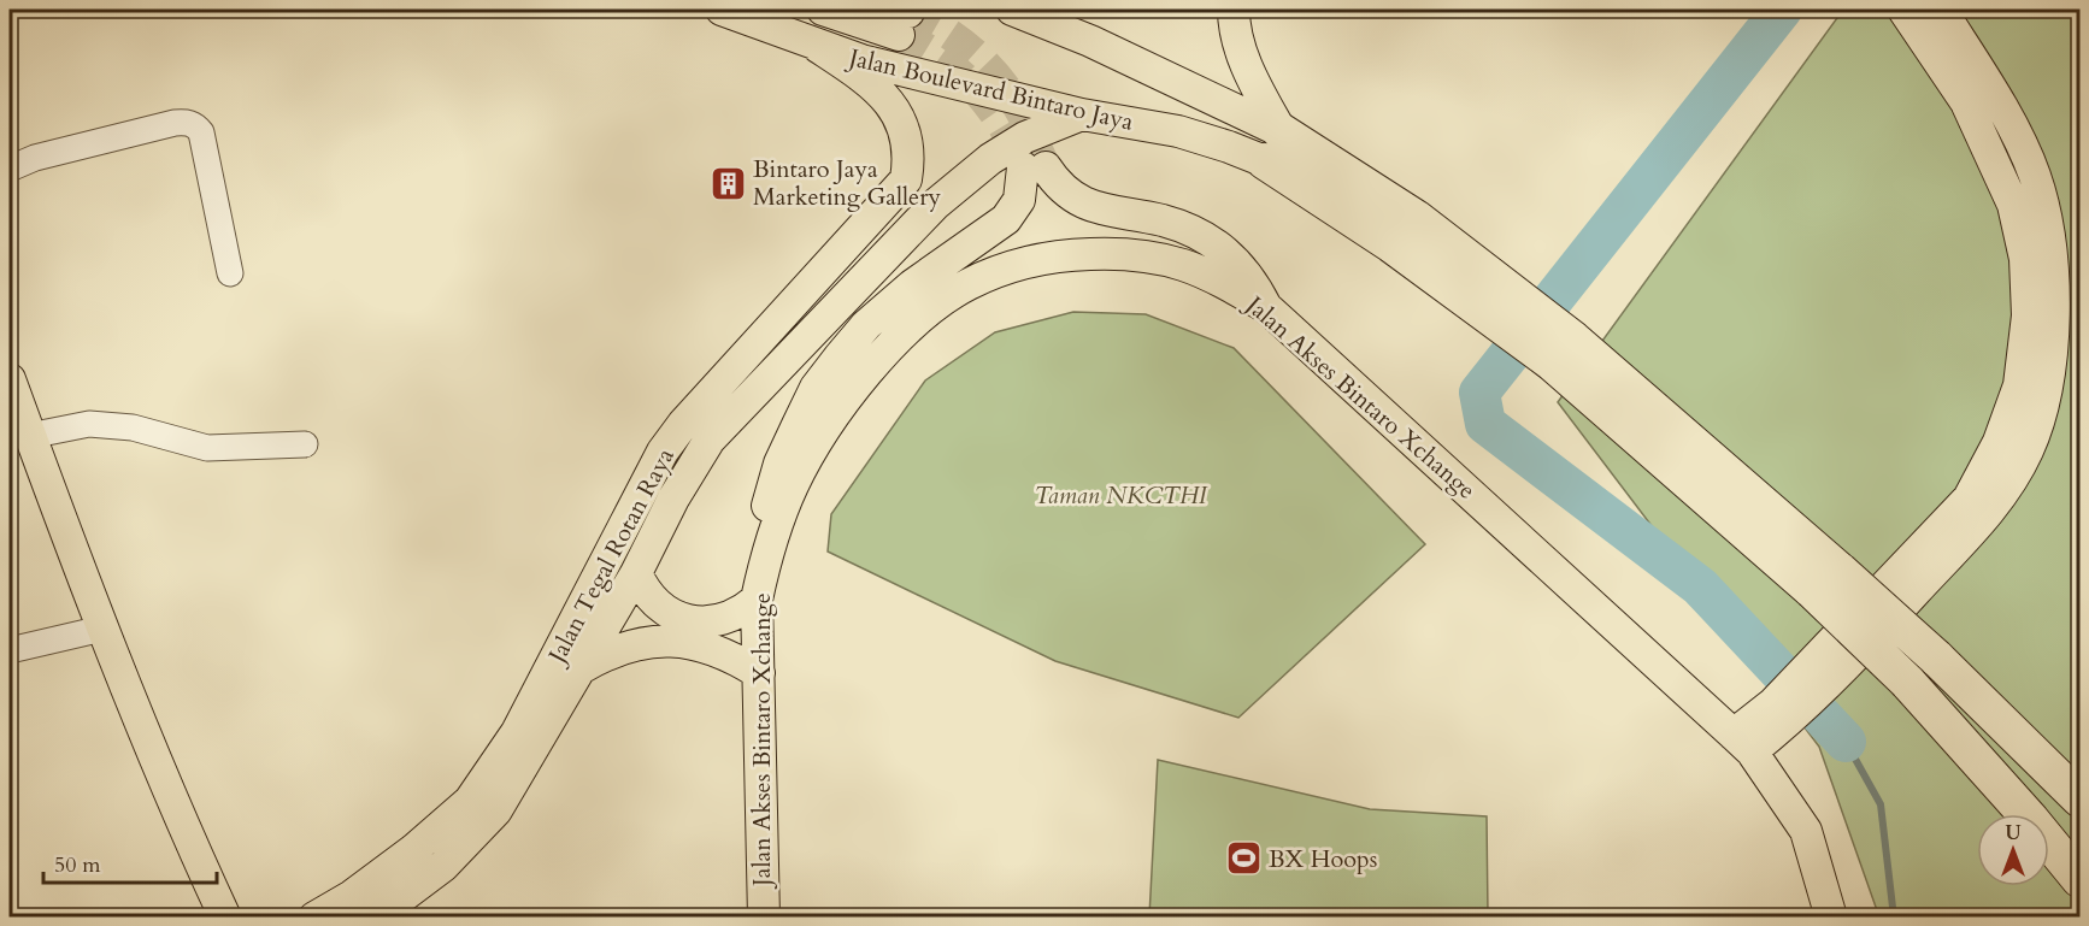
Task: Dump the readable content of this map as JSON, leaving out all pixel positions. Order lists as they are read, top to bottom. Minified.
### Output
{"streets":{"main road":["Jalan Boulevard Bintaro Jaya","Jalan Akses Bintaro Xchange","Jalan Tegal Rotan Raya"]},"crossings":[["Jalan Boulevard Bintaro Jaya","Jalan Tegal Rotan Raya"]],"parks":["Taman NKCTHI"],"places":{"building":["Bintaro Jaya Marketing Gallery"],"sports":["BX Hoops"]},"scale_bar":"50 m","north":"top"}
